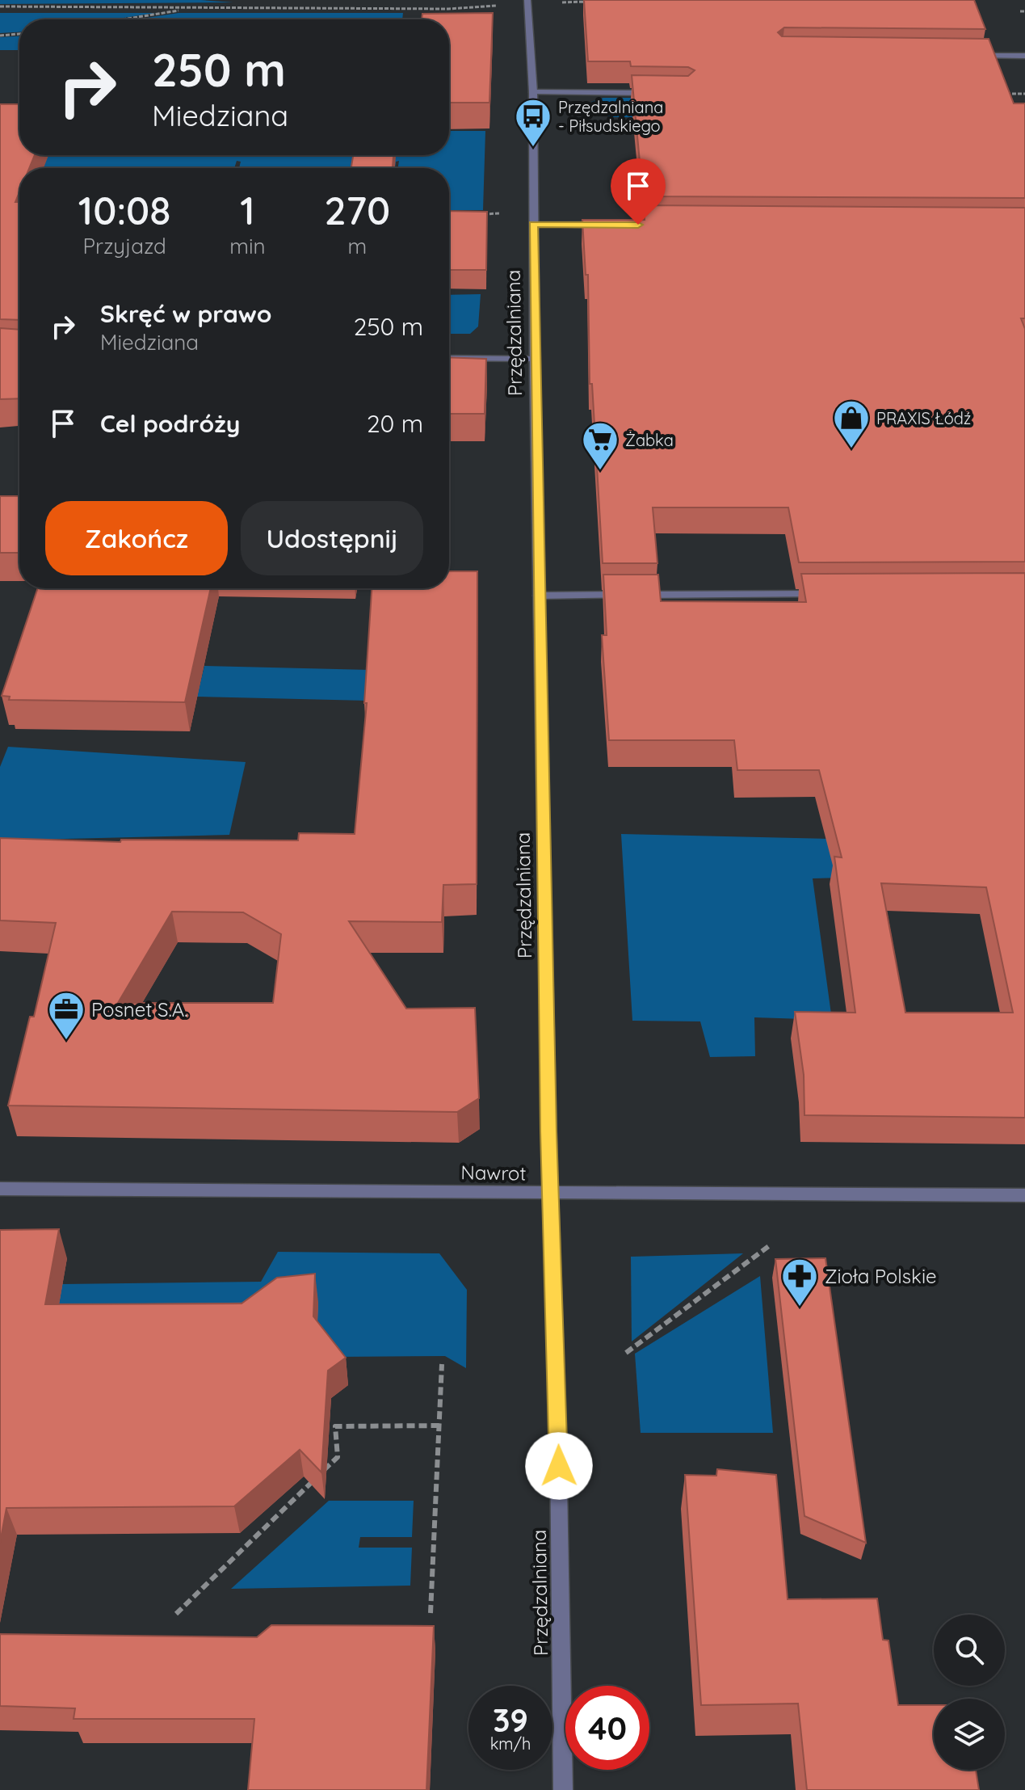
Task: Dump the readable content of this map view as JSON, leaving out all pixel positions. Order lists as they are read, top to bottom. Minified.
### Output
{"streets":{"street":["Przędzalniana","Nawrot"]},"crossings":[["Przędzalniana","Nawrot"]],"places":{"bus stop":["Przędzalniana - Piłsudskiego"],"shop":["PRAXIS Łódź"],"supermarket":["Żabka"],"office":["Posnet S.A."],"pharmacy":["Zioła Polskie"]},"page":{"turn":["250 m","Miedziana"],"eta":["10:08","Przyjazd","1","min","270","m"],"list":[{"name":"Skręć w prawo","note":"Miedziana","value":"250 m"},{"name":"Cel podróży","value":"20 m"}],"buttons":["Zakończ","Udostępnij"],"speed":"39 km/h","limit":"40"}}
